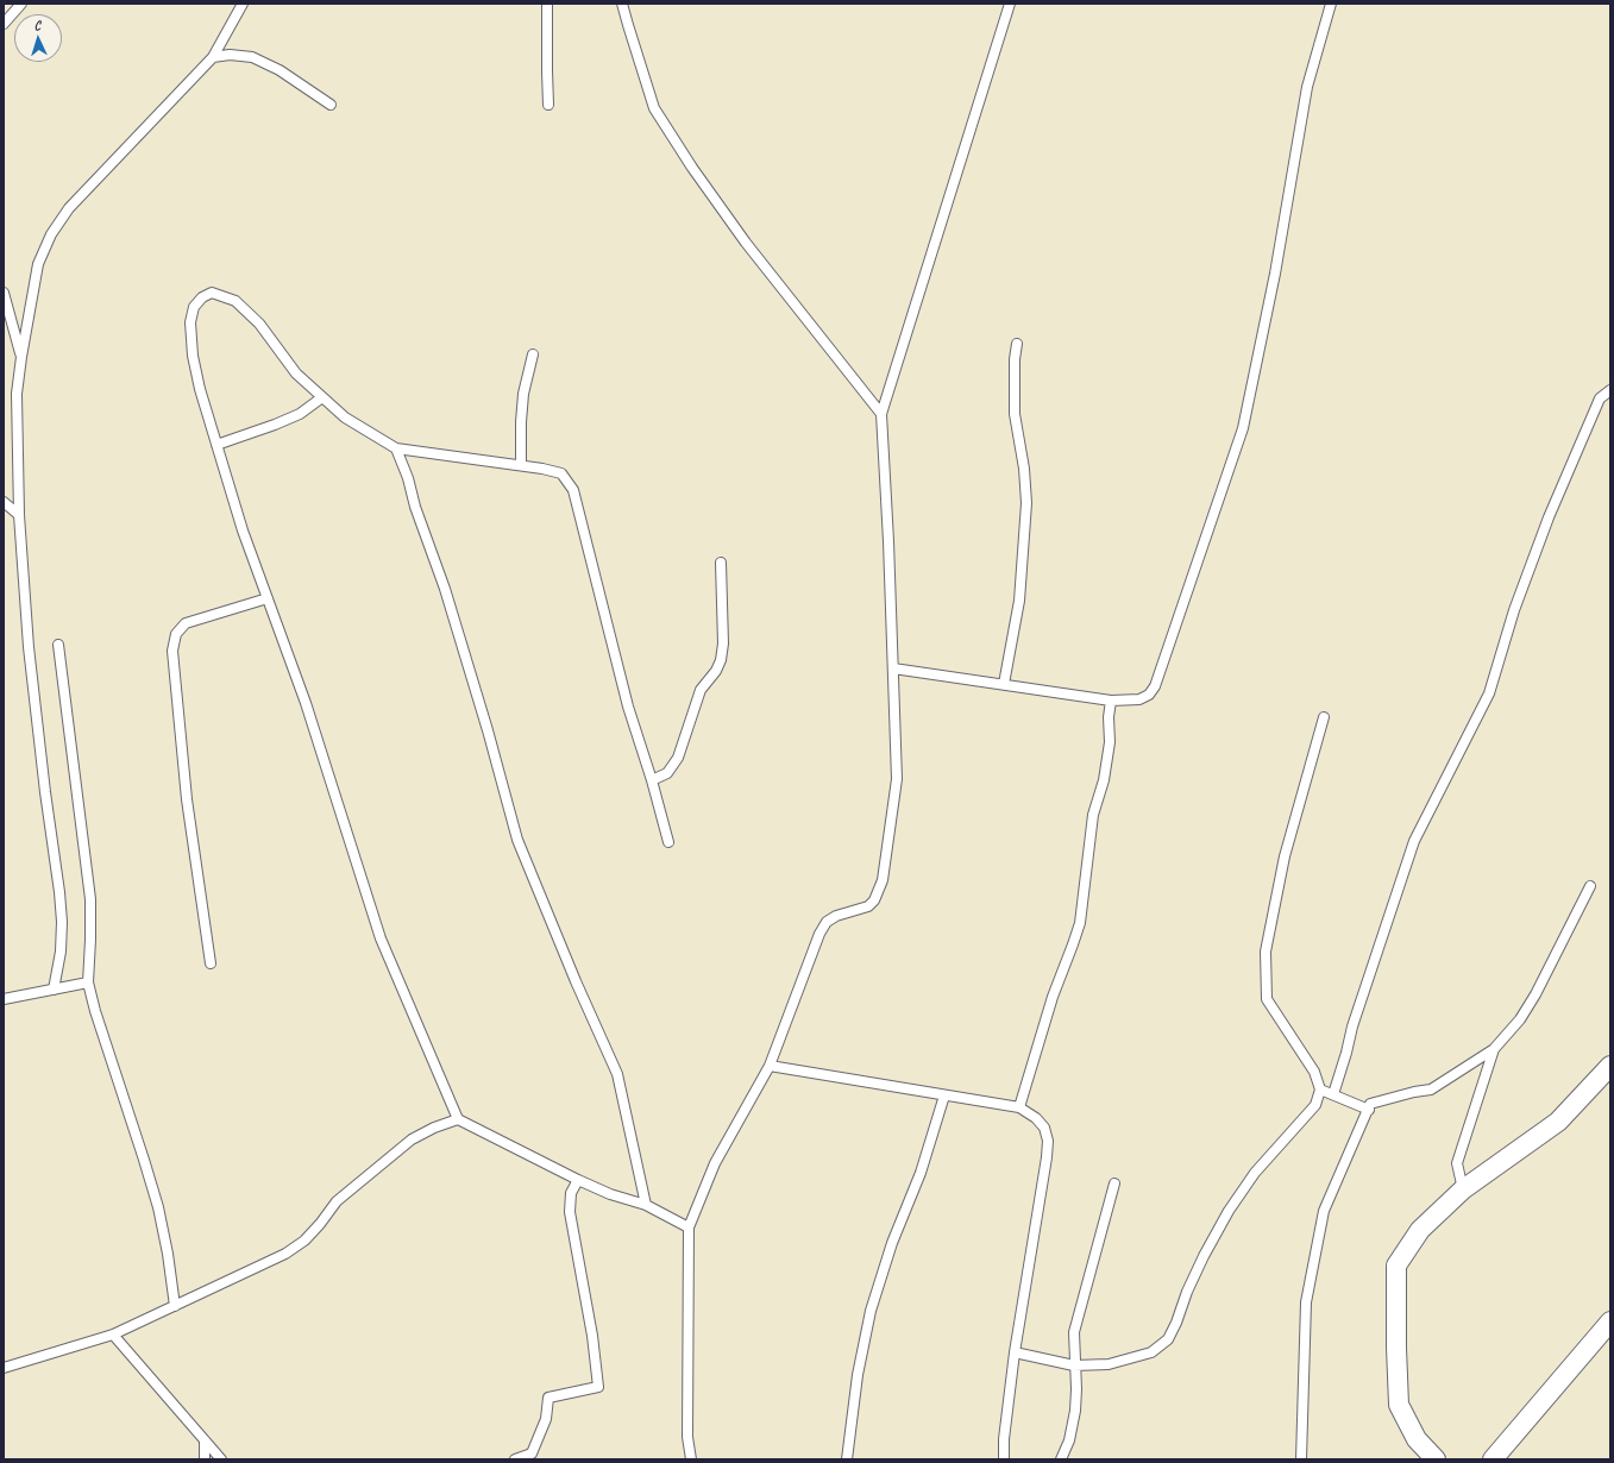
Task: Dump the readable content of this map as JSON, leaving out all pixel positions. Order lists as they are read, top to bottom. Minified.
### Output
{"north":"top"}
